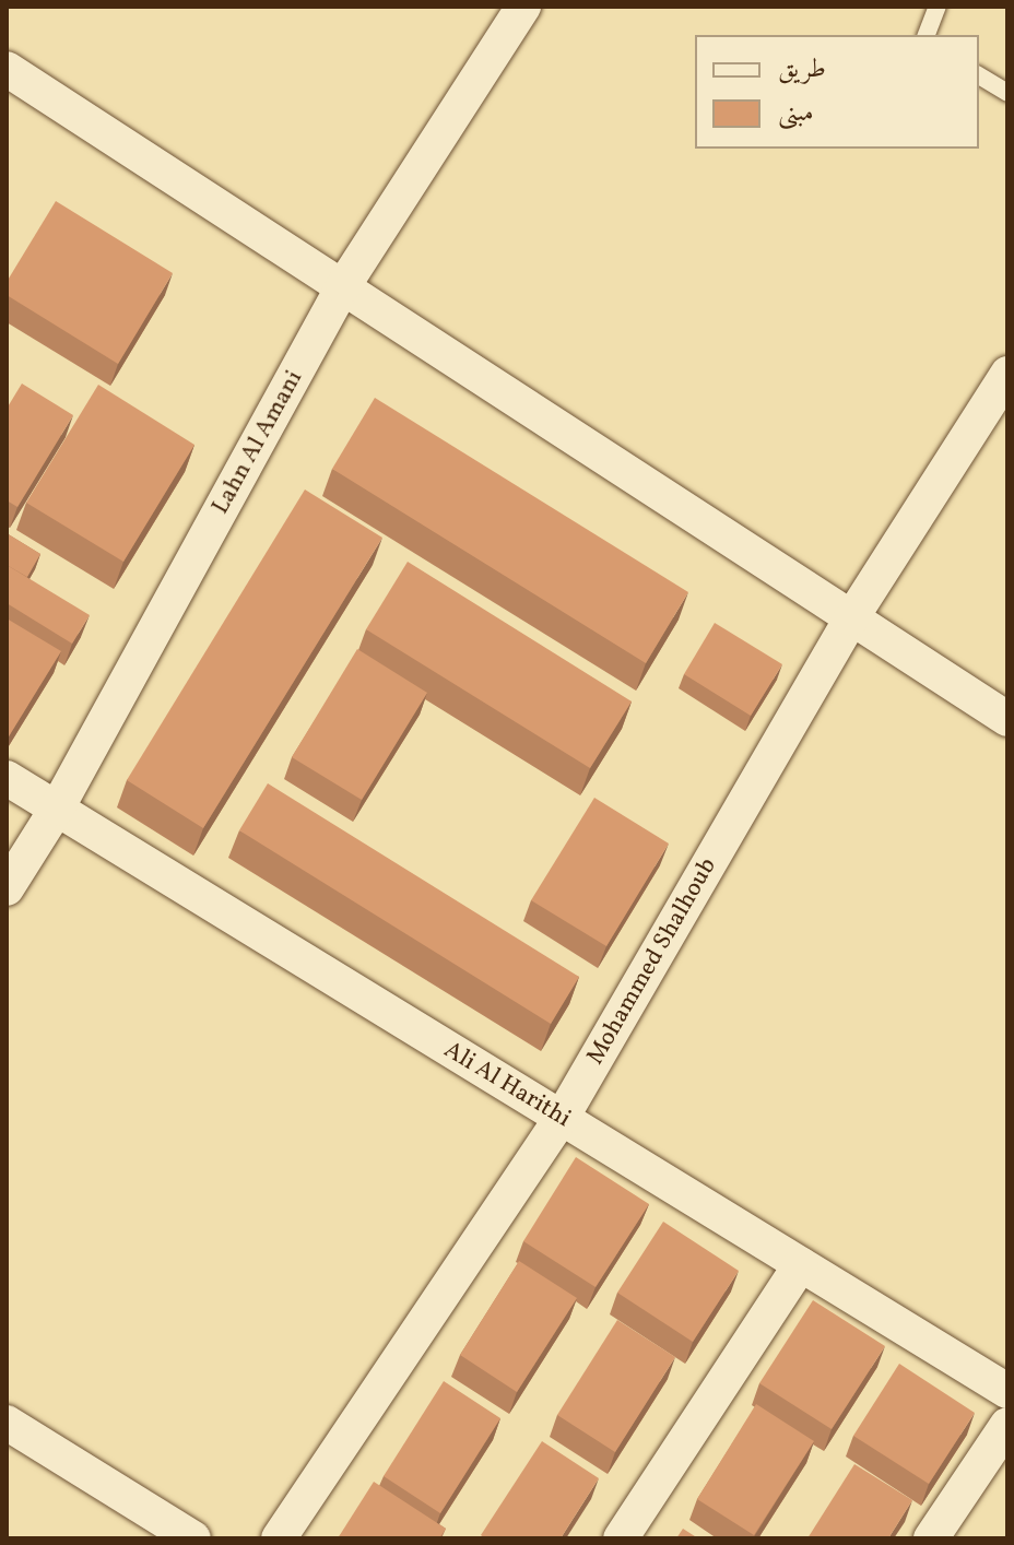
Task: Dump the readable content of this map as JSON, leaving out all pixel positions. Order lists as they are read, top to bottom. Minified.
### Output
{"streets":{"street":["Lahn Al Amani","Mohammed Shalhoub","Ali Al Harithi"]},"crossings":[["Lahn Al Amani","Ali Al Harithi"],["Mohammed Shalhoub","Ali Al Harithi"]],"legend":["طريق","مبنى"]}
